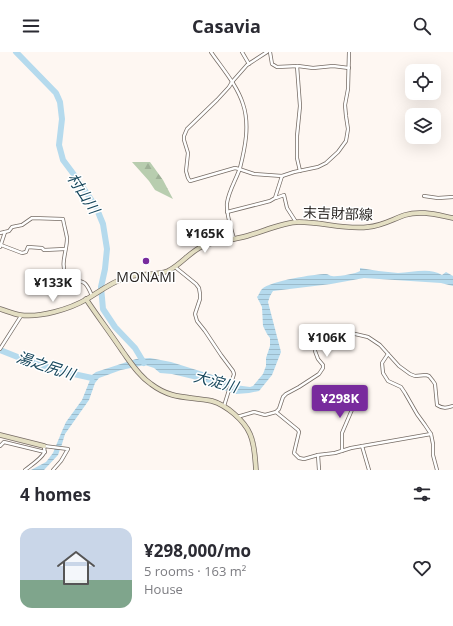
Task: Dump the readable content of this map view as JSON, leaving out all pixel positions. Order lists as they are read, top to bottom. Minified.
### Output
{"streets":{"main road":["末吉財部線"]},"water":["村山川","湯之尻川","大淀川"],"places":["MONAMI"],"page":{"header":"Casavia","price":["¥165K","¥133K","¥106K","¥298K"],"heading":"4 homes","list":[{"name":"¥298,000/mo","note":"5 rooms · 163 m² · House"}]}}
